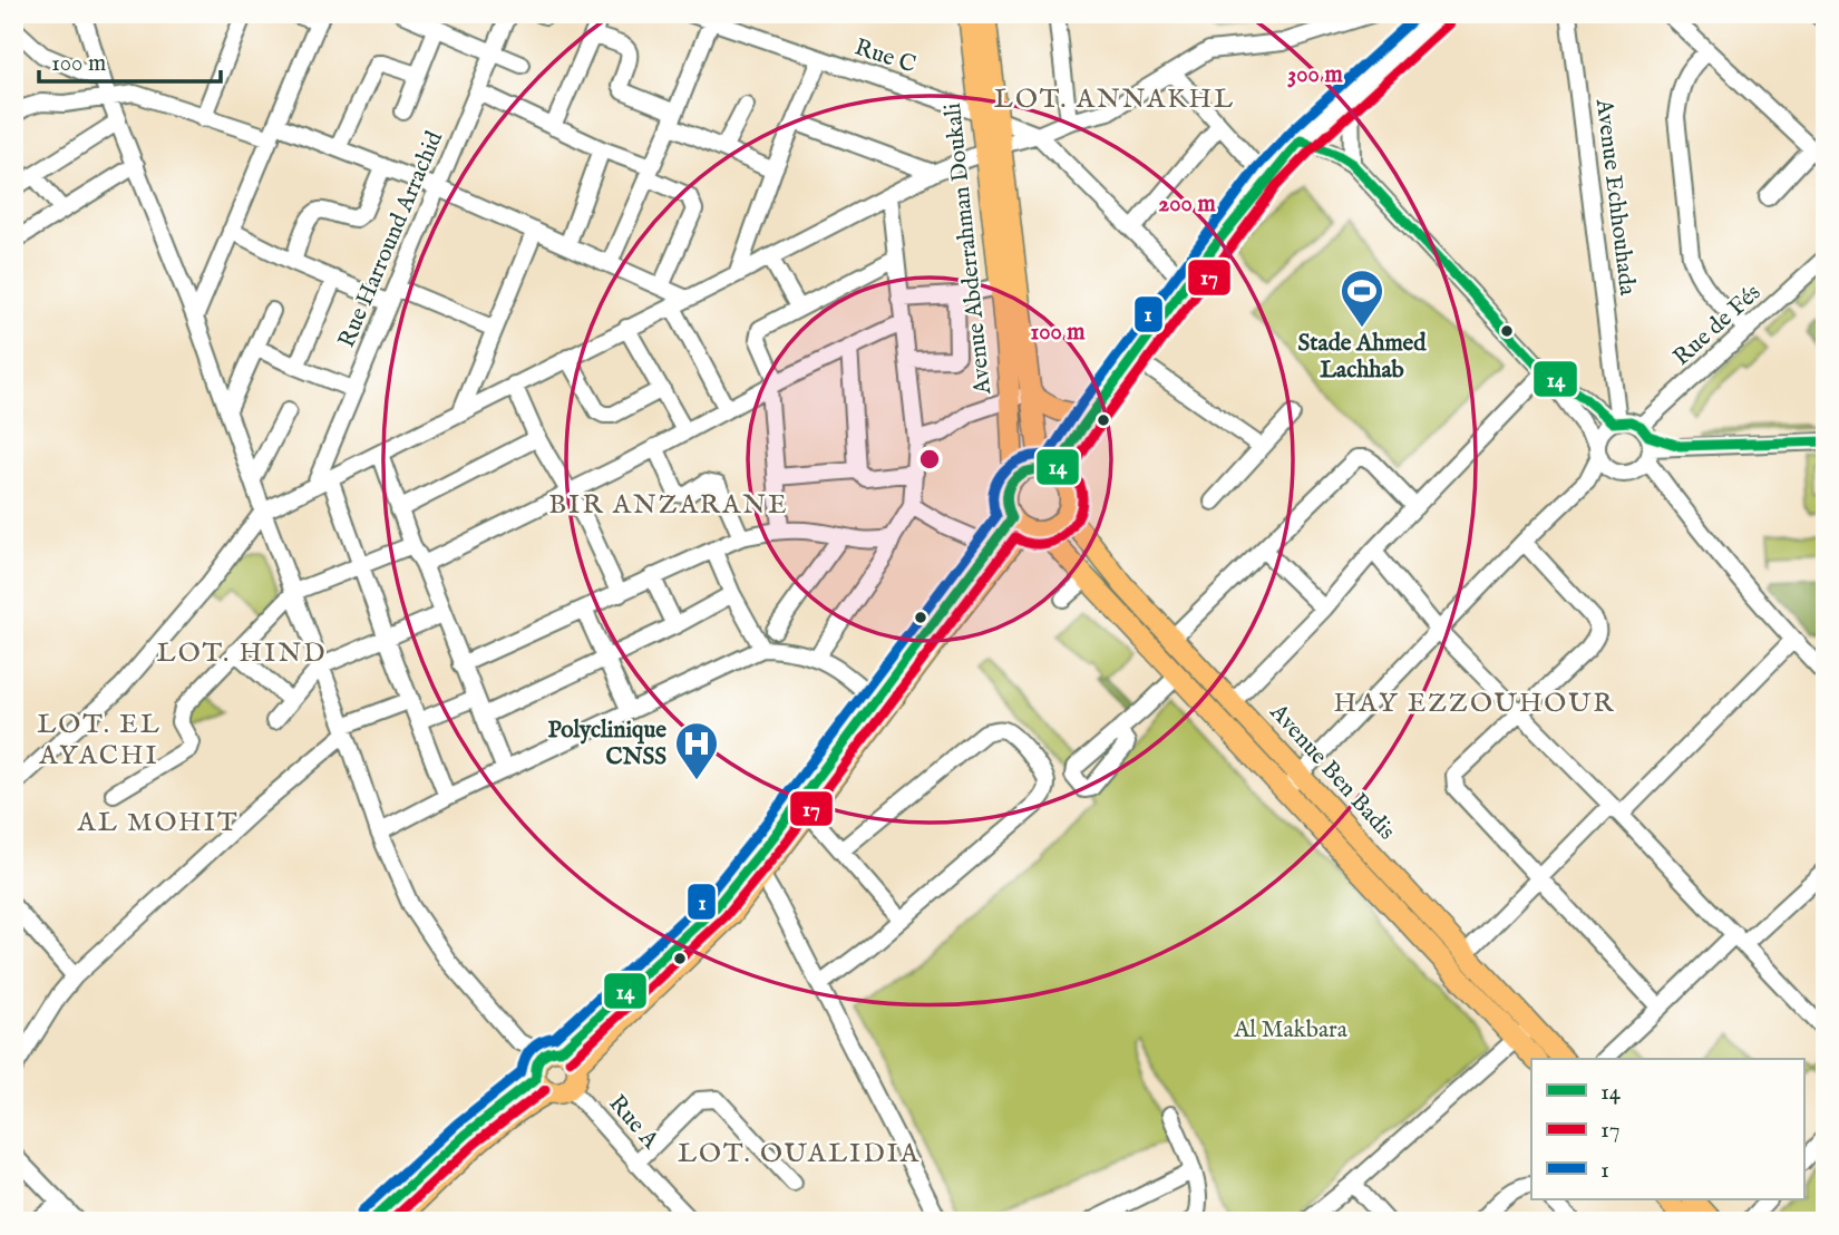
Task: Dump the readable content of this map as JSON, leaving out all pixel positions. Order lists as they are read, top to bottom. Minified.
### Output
{"streets":{"main road":["Avenue Abderrahman Doukali","Avenue Ben Badis"],"street":["Rue C","Avenue Echhouhada","Rue Harround Arrachid","Rue de Fés","Rue A"]},"crossings":[["Rue C","Avenue Abderrahman Doukali"],["Avenue Echhouhada","Rue de Fés"],["Avenue Abderrahman Doukali","Avenue Ben Badis"]],"districts":["LOT. ANNAKHL","BIR ANZARANE","LOT. HIND","HAY EZZOUHOUR","LOT. EL AYACHI","AL MOHIT","LOT. OUALIDIA"],"parks":["Al Makbara"],"places":{"sports":["Stade Ahmed Lachhab"],"hospital":["Polyclinique CNSS"]},"lines":["transit line 1","transit line 17","transit line 14"],"legend":["14","17","1"],"scale_bar":"100 m","rings":["300 m","200 m","100 m"]}
